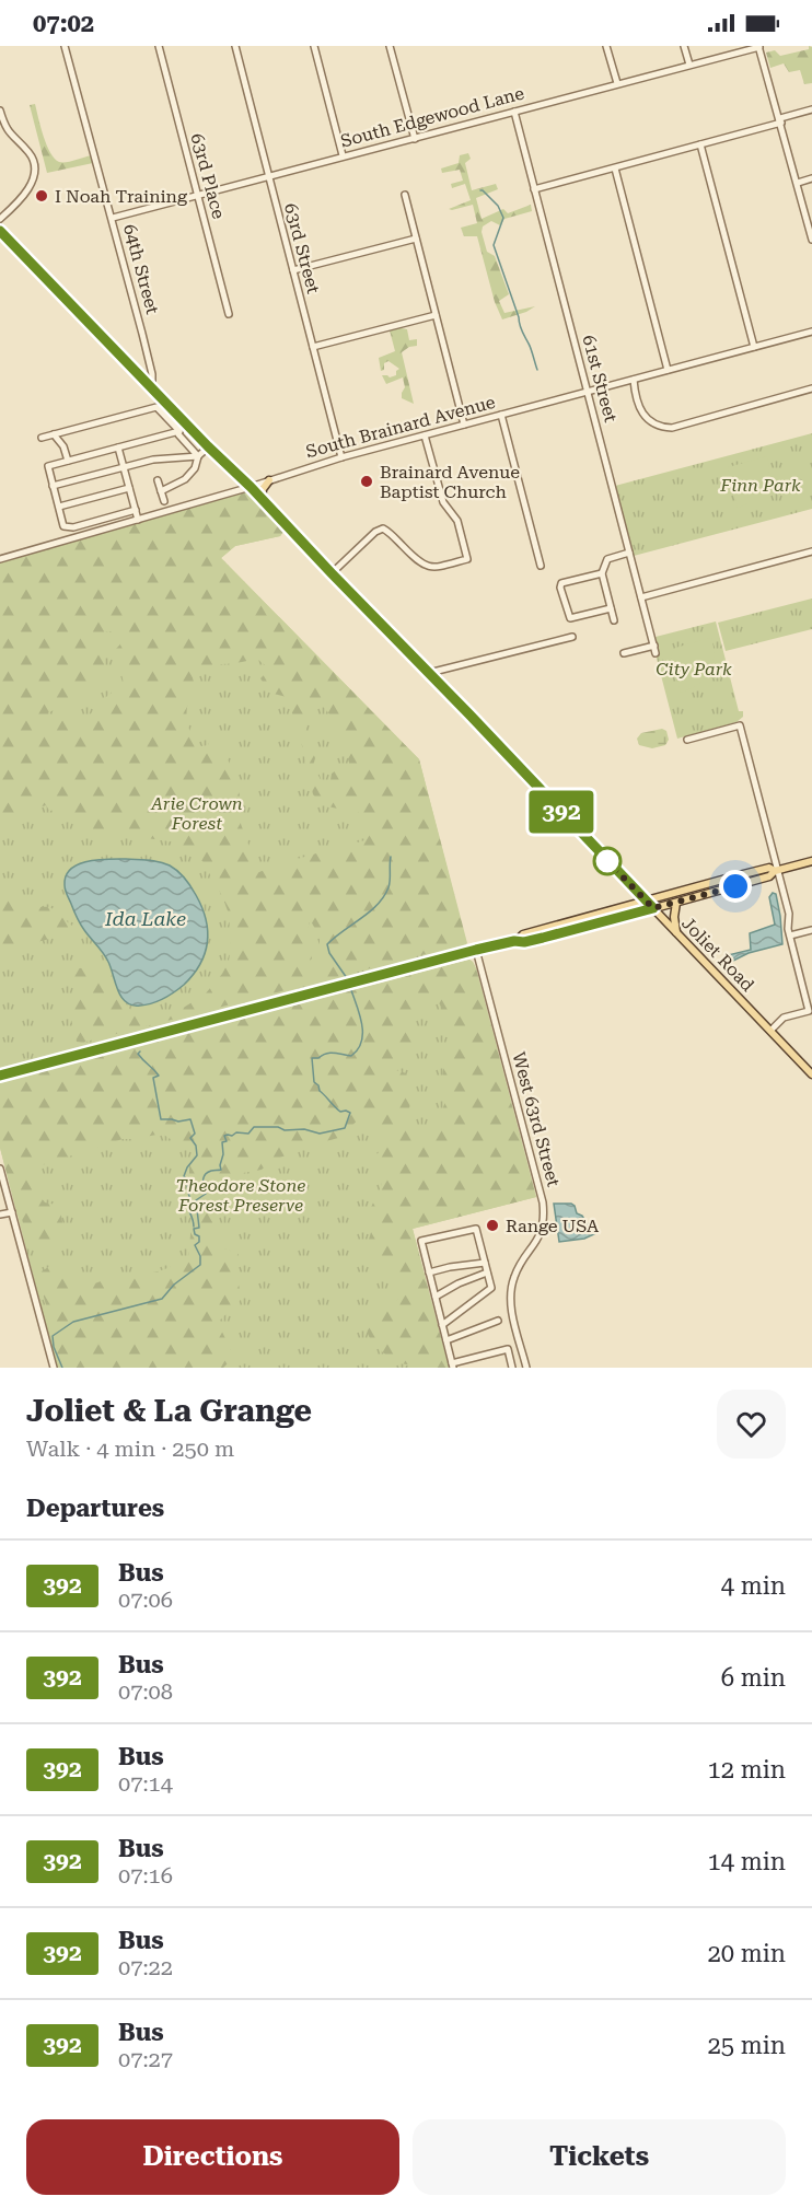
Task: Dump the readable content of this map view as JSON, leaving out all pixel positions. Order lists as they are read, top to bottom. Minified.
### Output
{"streets":{"main road":["Joliet Road"],"street":["South Edgewood Lane","63rd Place","63rd Street","64th Street","61st Street","South Brainard Avenue","West 63rd Street"]},"crossings":[["South Edgewood Lane","63rd Place"],["South Edgewood Lane","63rd Street"],["South Edgewood Lane","64th Street"],["South Edgewood Lane","61st Street"],["63rd Street","South Brainard Avenue"],["64th Street","Joliet Road"],["61st Street","South Brainard Avenue"],["South Brainard Avenue","Joliet Road"]],"water":["Ida Lake"],"parks":["Finn Park","City Park","Arie Crown Forest","Theodore Stone Forest Preserve"],"places":["I Noah Training","Brainard Avenue Baptist Church","Range USA"],"lines":["bus line 392"],"page":{"status":"07:02","on_map":"392","heading":[["Joliet & La Grange","Walk · 4 min · 250 m"],"Departures"],"list":[{"mark":"392","name":"Bus","note":"07:06","value":"4 min"},{"mark":"392","name":"Bus","note":"07:08","value":"6 min"},{"mark":"392","name":"Bus","note":"07:14","value":"12 min"},{"mark":"392","name":"Bus","note":"07:16","value":"14 min"},{"mark":"392","name":"Bus","note":"07:22","value":"20 min"},{"mark":"392","name":"Bus","note":"07:27","value":"25 min"}],"buttons":["Directions","Tickets"]}}
